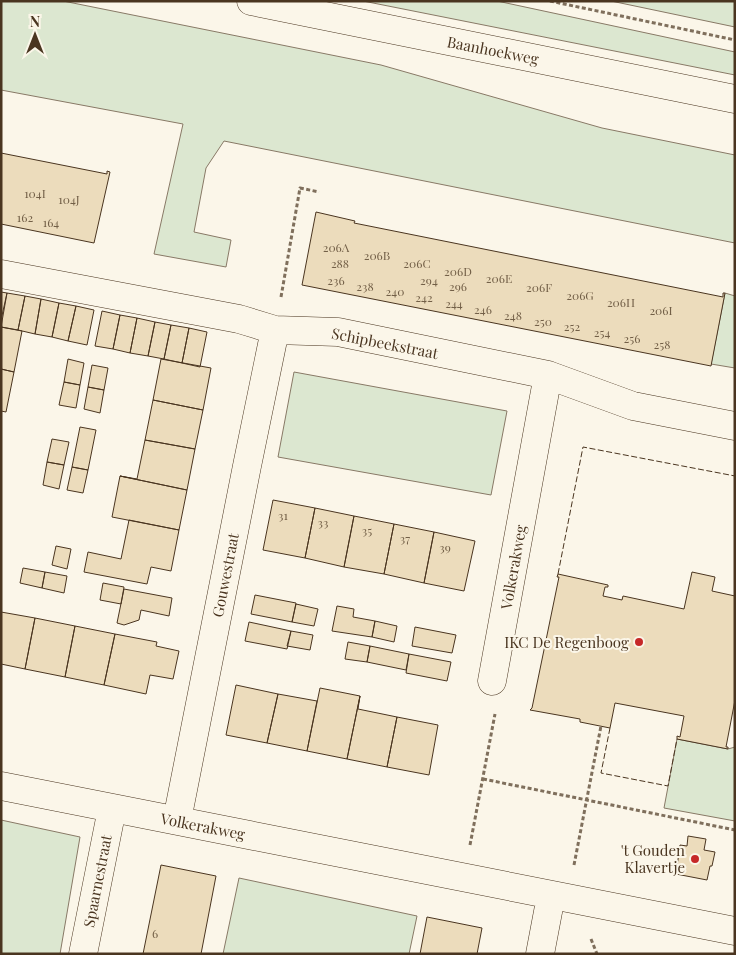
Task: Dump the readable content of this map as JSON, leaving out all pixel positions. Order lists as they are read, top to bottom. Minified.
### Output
{"streets":{"street":["Baanhoekweg","Schipbeekstraat","Volkerakweg","Gouwestraat","Spaarnestraat"]},"crossings":[["Schipbeekstraat","Volkerakweg"],["Schipbeekstraat","Gouwestraat"],["Volkerakweg","Gouwestraat"],["Volkerakweg","Spaarnestraat"]],"places":["IKC De Regenboog","'t Gouden Klavertje"],"house_numbers":["104I","104J","162","164","206A","206B","288","206C","206D","206E","236","294","238","296","206F","240","206G","242","206H","244","246","206I","248","250","252","254","256","258","31","33","35","37","39","6"],"north":"top"}
